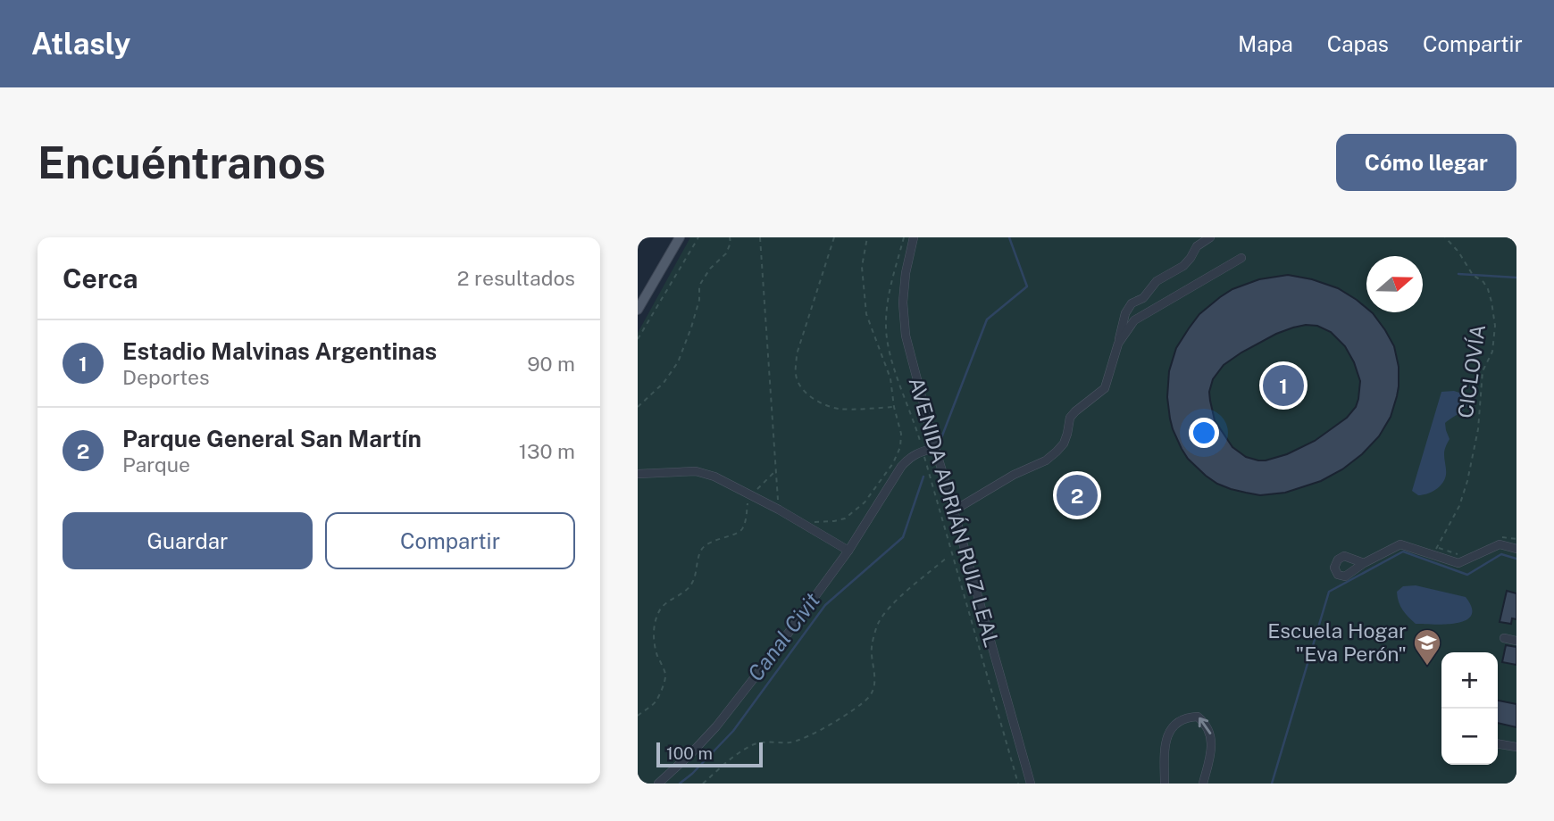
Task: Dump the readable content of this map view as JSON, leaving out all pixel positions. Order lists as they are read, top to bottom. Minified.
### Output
{"streets":{"street":["AVENIDA ADRIÁN RUIZ LEAL"],"path":["CICLOVÍA"]},"water":["Canal Civit"],"places":{"school or university":["Escuela Hogar \"Eva Perón\""]},"scale_bar":"100 m","north":"right","page":{"header":"Atlasly","nav":["Mapa","Capas","Compartir"],"buttons":["Cómo llegar",["Guardar","Compartir"]],"title":"Encuéntranos","heading":["Cerca","2 resultados"],"list":[{"mark":"1","name":"Estadio Malvinas Argentinas","note":"Deportes","value":"90 m"},{"mark":"2","name":"Parque General San Martín","note":"Parque","value":"130 m"}],"pins":["1","2"],"map_buttons":["+","−"],"scale":"100 m"}}
